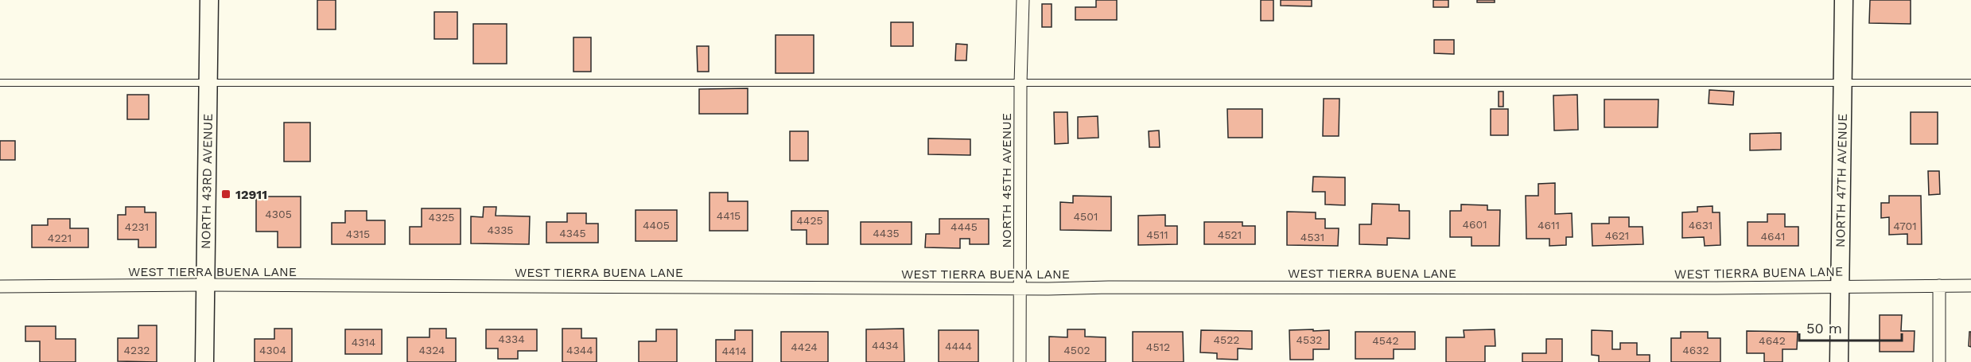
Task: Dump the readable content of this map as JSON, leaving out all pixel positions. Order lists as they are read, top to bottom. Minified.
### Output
{"streets":{"main road":["NORTH 47TH AVENUE","NORTH 43RD AVENUE"],"street":["NORTH 45TH AVENUE","WEST TIERRA BUENA LANE"]},"crossings":[["NORTH 45TH AVENUE","WEST TIERRA BUENA LANE"],["NORTH 47TH AVENUE","WEST TIERRA BUENA LANE"],["NORTH 43RD AVENUE","WEST TIERRA BUENA LANE"]],"places":{"transit":["12911"]},"house_numbers":["4305","4415","4501","4325","4425","4601","4405","4611","4631","4701","4231","4445","4335","4345","4435","4315","4511","4521","4621","4641","4531","4221","4334","4522","4532","4542","4642","4314","4434","4444","4424","4512","4232","4304","4324","4344","4502","4632","4414"],"scale_bar":"50 m"}
